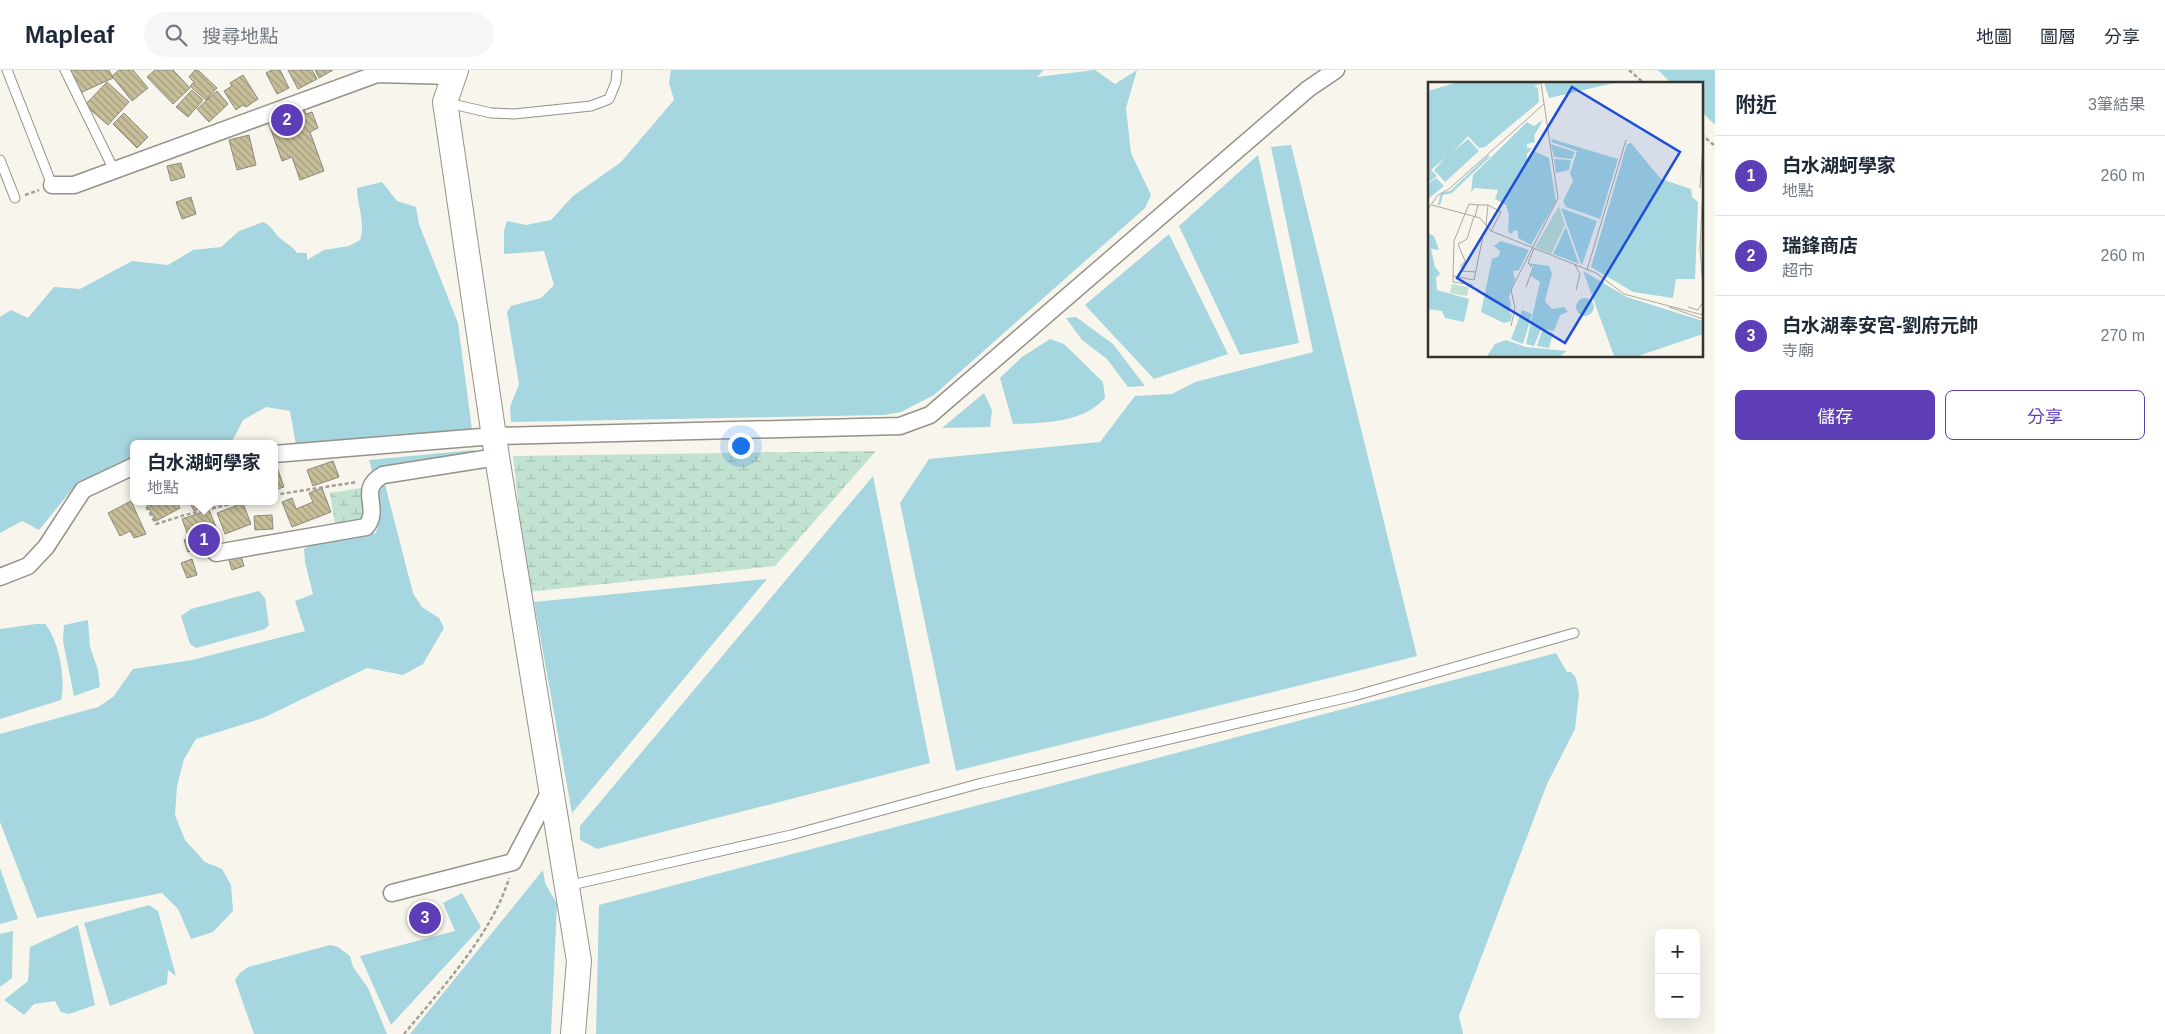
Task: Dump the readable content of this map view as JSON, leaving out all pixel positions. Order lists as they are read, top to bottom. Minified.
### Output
{"page":{"header":"Mapleaf","search":"搜尋地點","nav":["地圖","圖層","分享"],"heading":["附近","3筆結果"],"pins":["2","1","3"],"list":[{"mark":"1","name":"白水湖蚵學家","note":"地點","value":"260 m"},{"mark":"2","name":"瑞鋒商店","note":"超市","value":"260 m"},{"mark":"3","name":"白水湖奉安宮-劉府元帥","note":"寺廟","value":"270 m"}],"buttons":["儲存","分享"],"popup":["白水湖蚵學家","地點"],"map_buttons":["+","−"]}}
